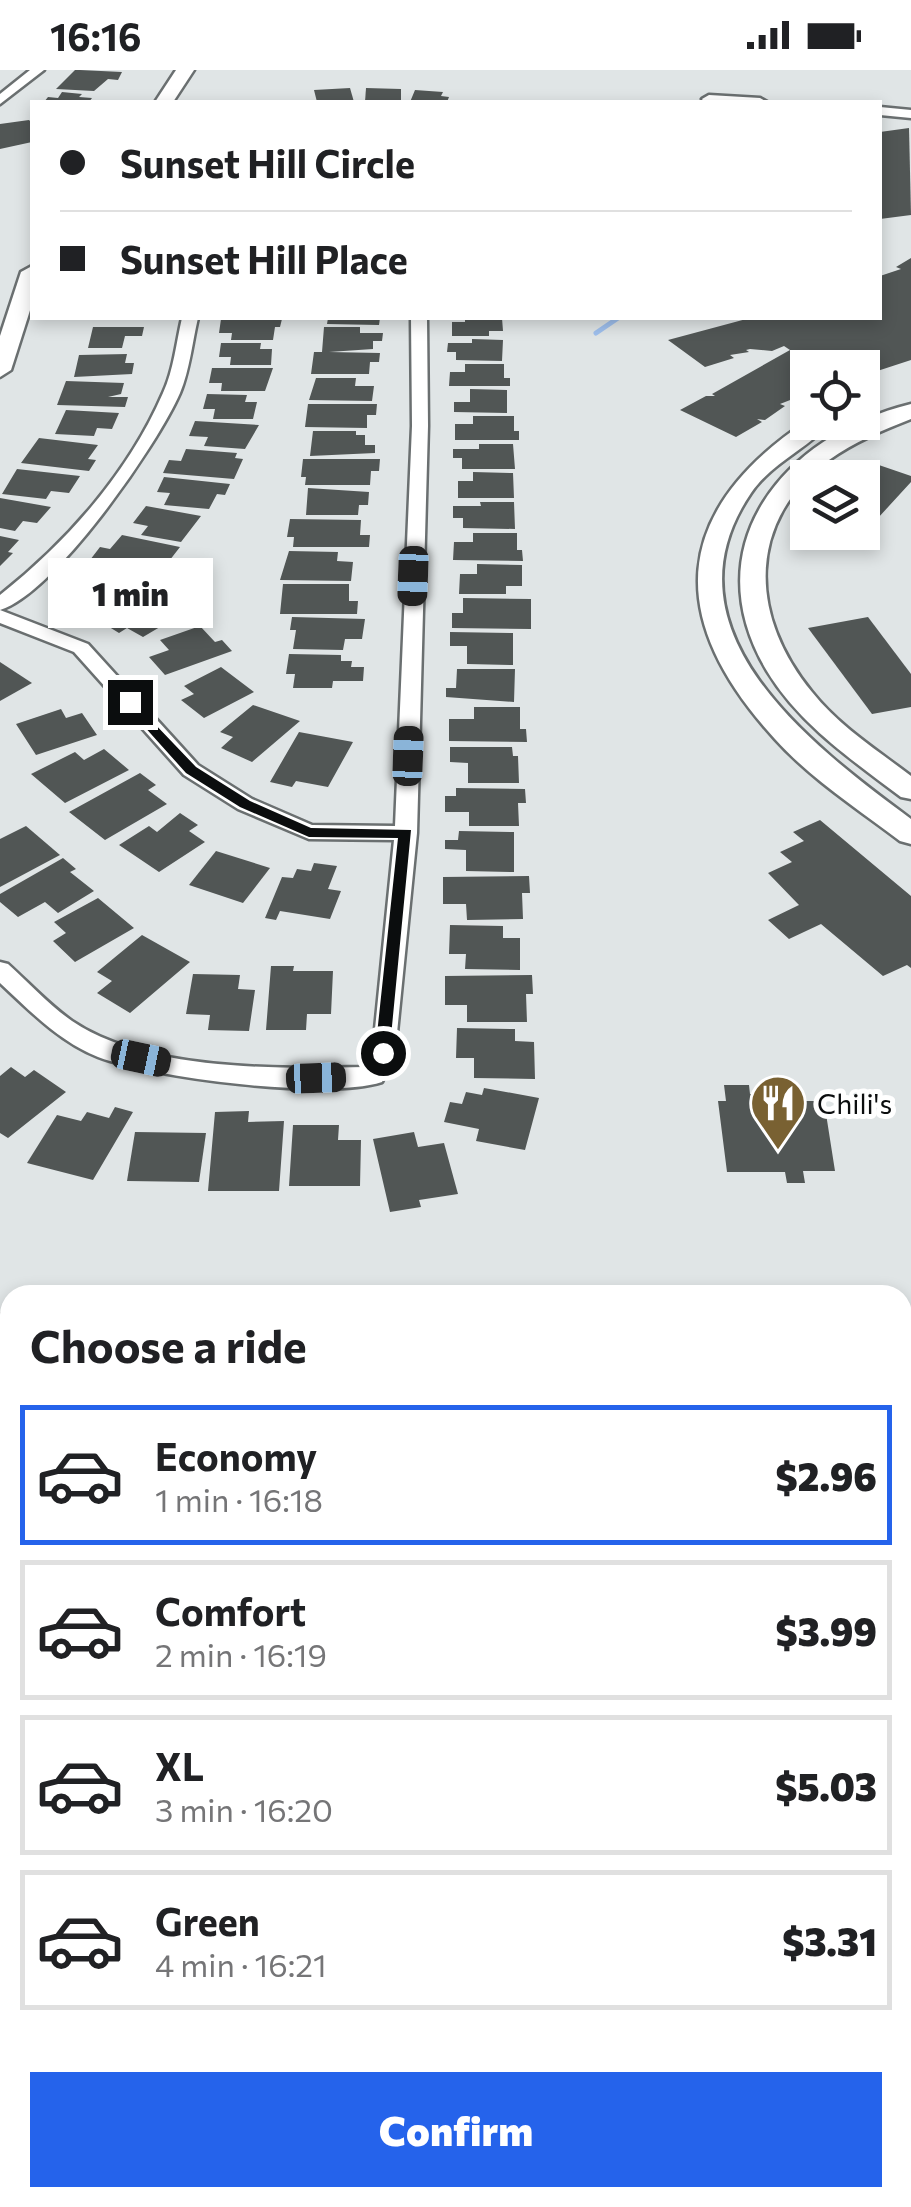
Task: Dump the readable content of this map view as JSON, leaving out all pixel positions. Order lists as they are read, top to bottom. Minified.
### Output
{"places":{"restaurant":["Chili's"]},"page":{"status":"16:16","banner":["Sunset Hill Circle","Sunset Hill Place"],"bubble":"1 min","heading":"Choose a ride","list":[{"name":"Economy","note":"1 min · 16:18","value":"$2.96"},{"name":"Comfort","note":"2 min · 16:19","value":"$3.99"},{"name":"XL","note":"3 min · 16:20","value":"$5.03"},{"name":"Green","note":"4 min · 16:21","value":"$3.31"}],"buttons":"Confirm"}}
